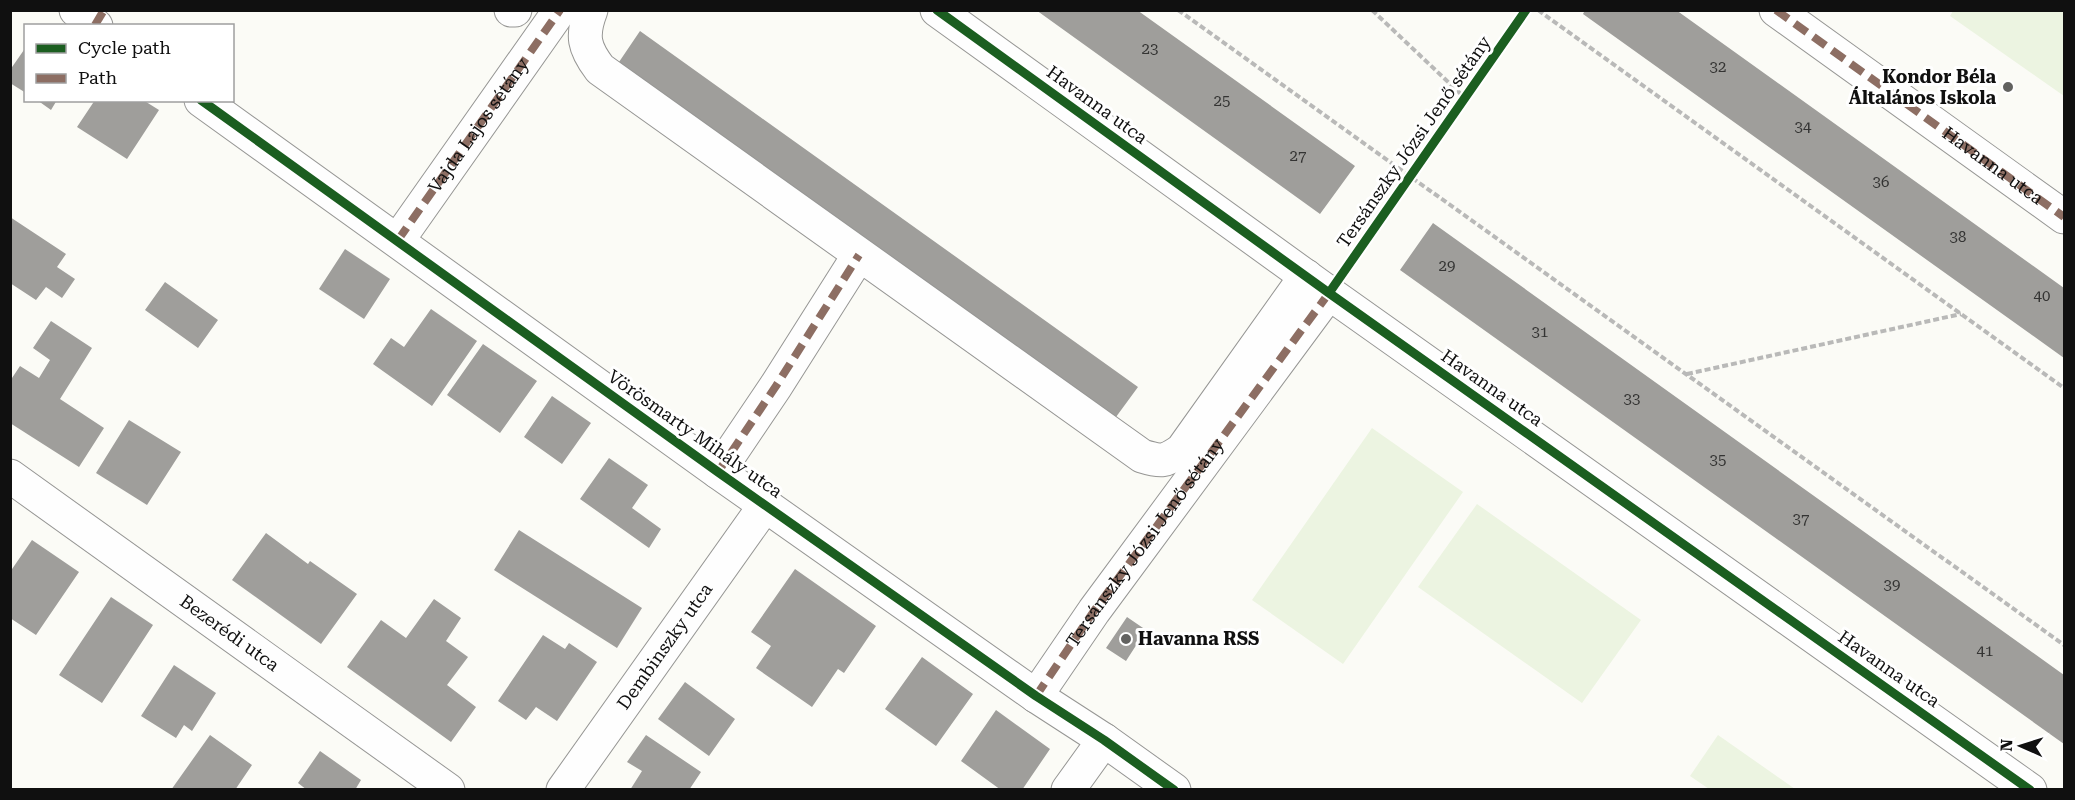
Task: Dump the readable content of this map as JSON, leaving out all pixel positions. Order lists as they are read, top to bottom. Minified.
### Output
{"streets":{"street":["Havanna utca","Vajda Lajos sétány","Tersánszky Józsi Jenő sétány","Vörösmarty Mihály utca","Bezerédi utca","Dembinszky utca"]},"crossings":[["Havanna utca","Tersánszky Józsi Jenő sétány"],["Vajda Lajos sétány","Vörösmarty Mihály utca"],["Tersánszky Józsi Jenő sétány","Vörösmarty Mihály utca"],["Vörösmarty Mihály utca","Dembinszky utca"]],"places":["Kondor Béla Általános Iskola","Havanna RSS"],"house_numbers":["23","32","25","34","27","36","38","29","40","31","33","35","37","39","41"],"legend":["Cycle path","Path"],"north":"left"}
